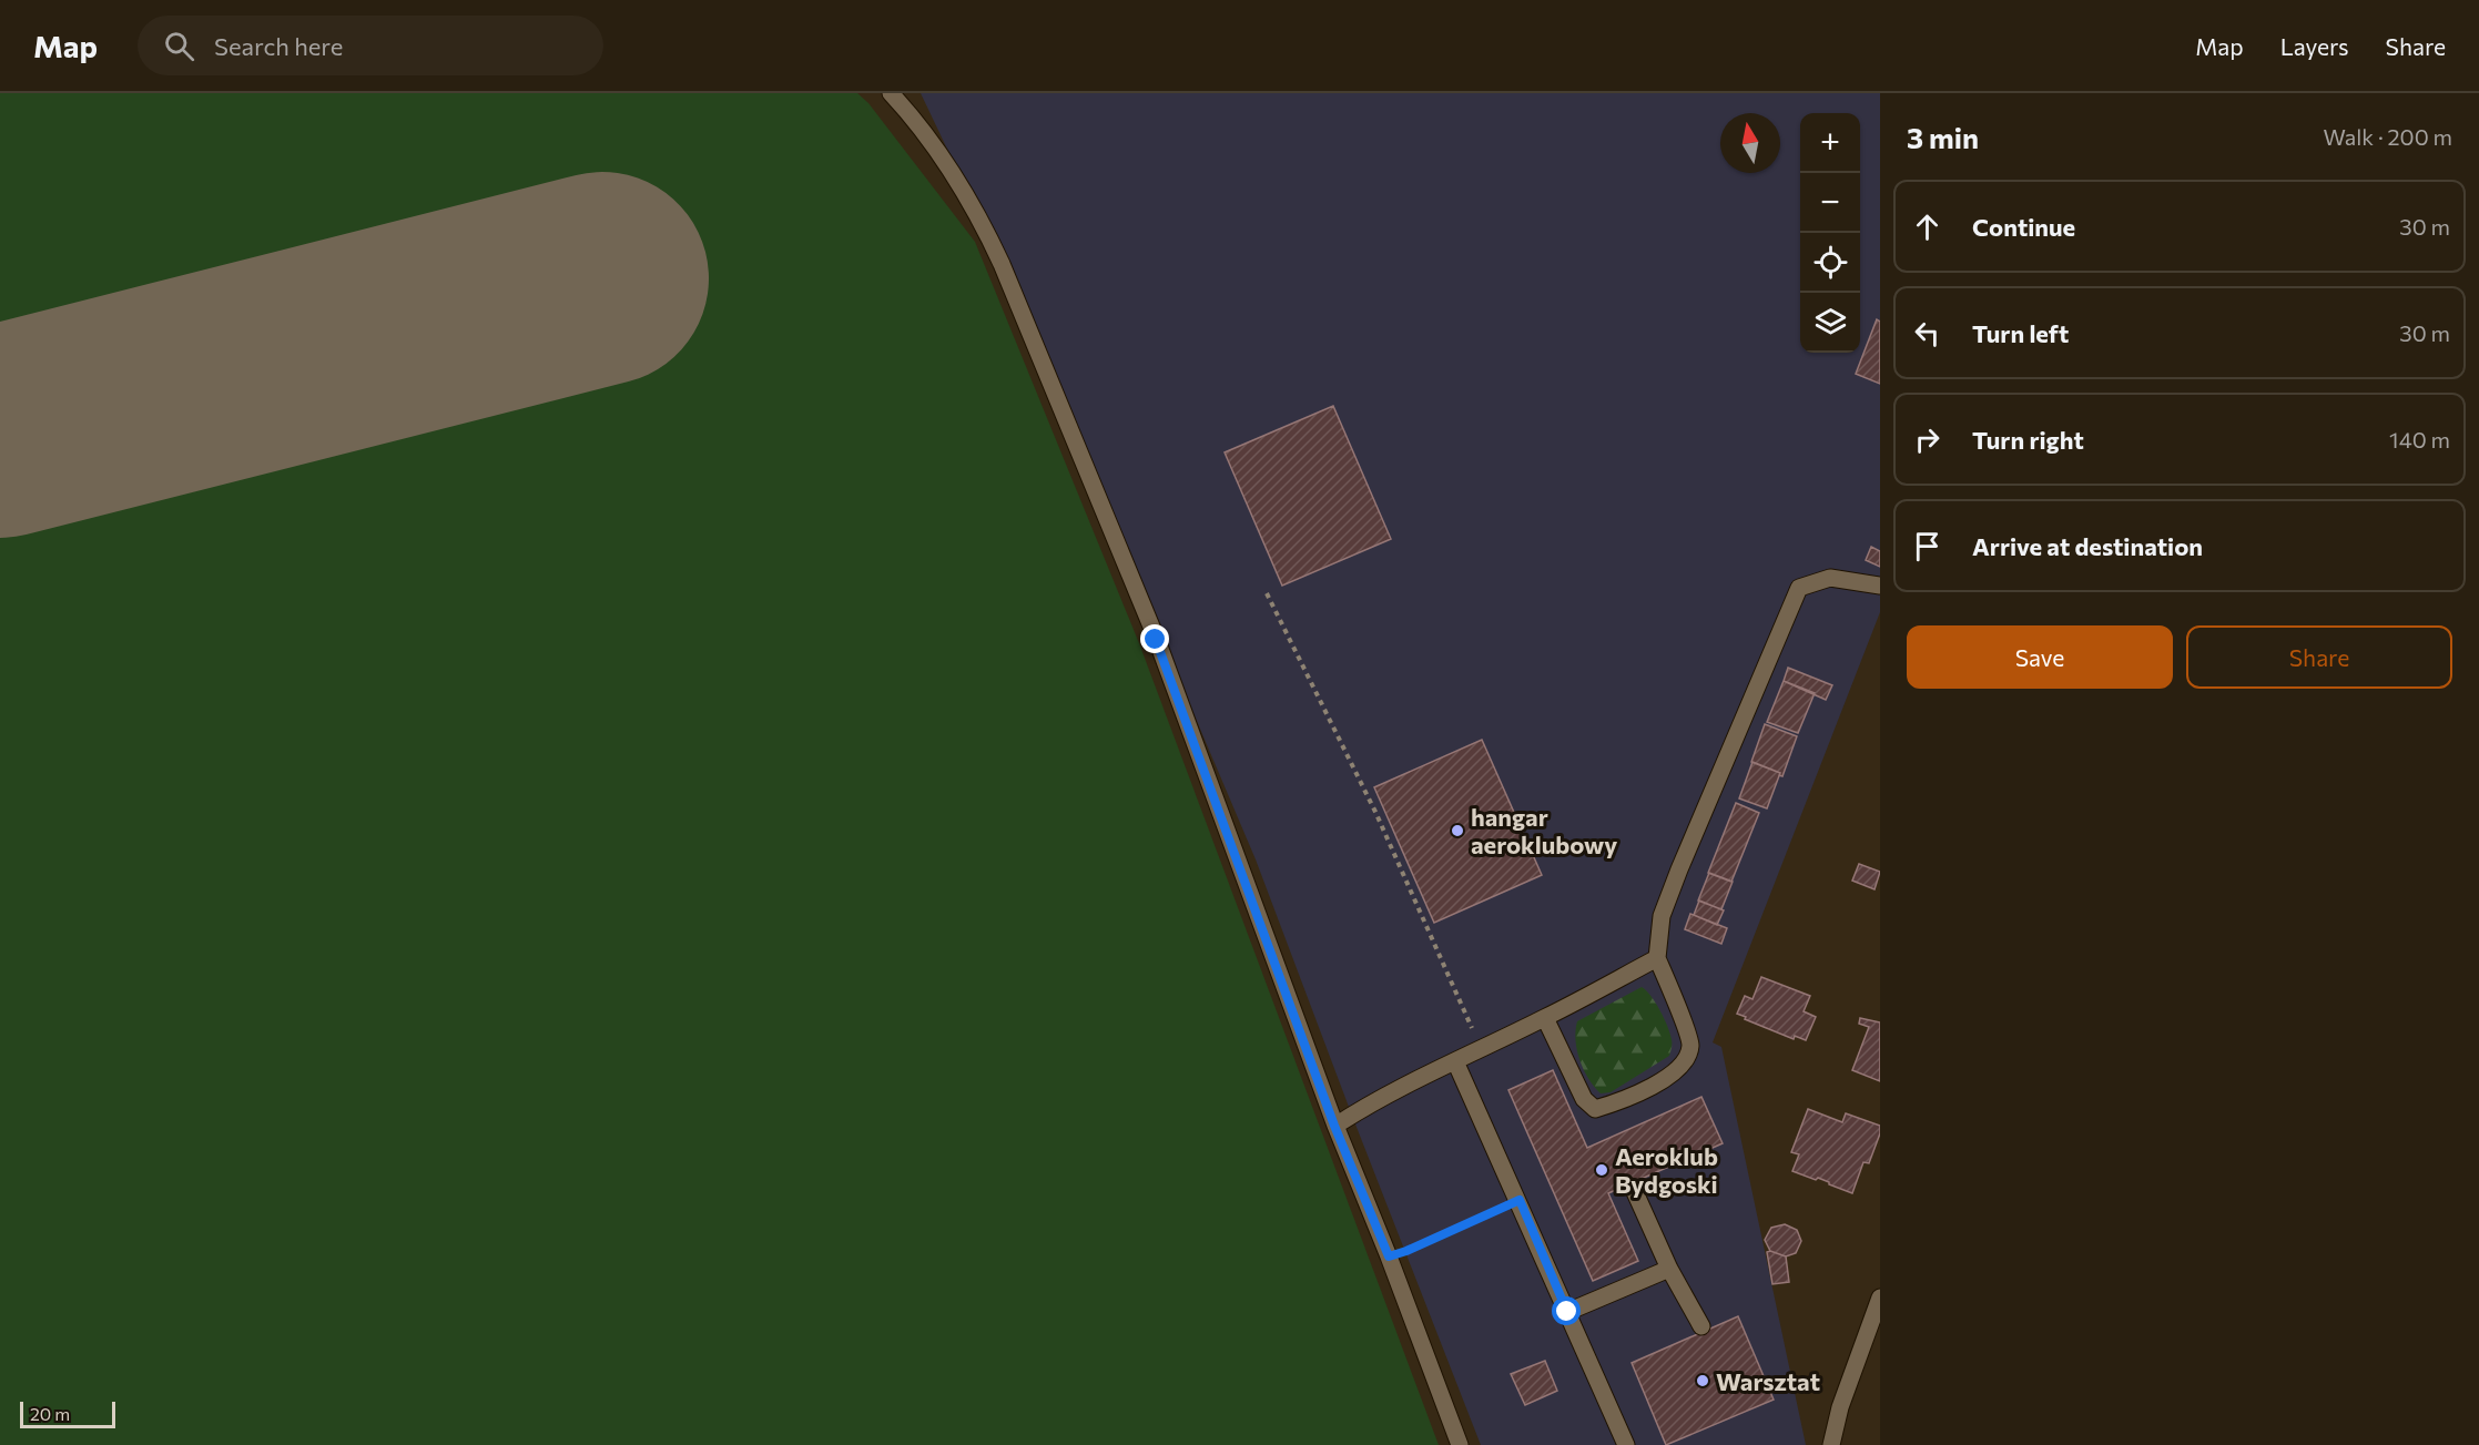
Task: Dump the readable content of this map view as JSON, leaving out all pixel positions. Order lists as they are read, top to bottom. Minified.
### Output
{"places":["hangar aeroklubowy","Aeroklub Bydgoski","Warsztat"],"scale_bar":"20 m","north":"top","page":{"header":"Map","search":"Search here","nav":["Map","Layers","Share"],"heading":["3 min","Walk · 200 m"],"map_buttons":["+","−"],"list":[["Continue","30 m"],["Turn left","30 m"],["Turn right","140 m"],"Arrive at destination"],"buttons":["Save","Share"],"scale":"20 m"}}
